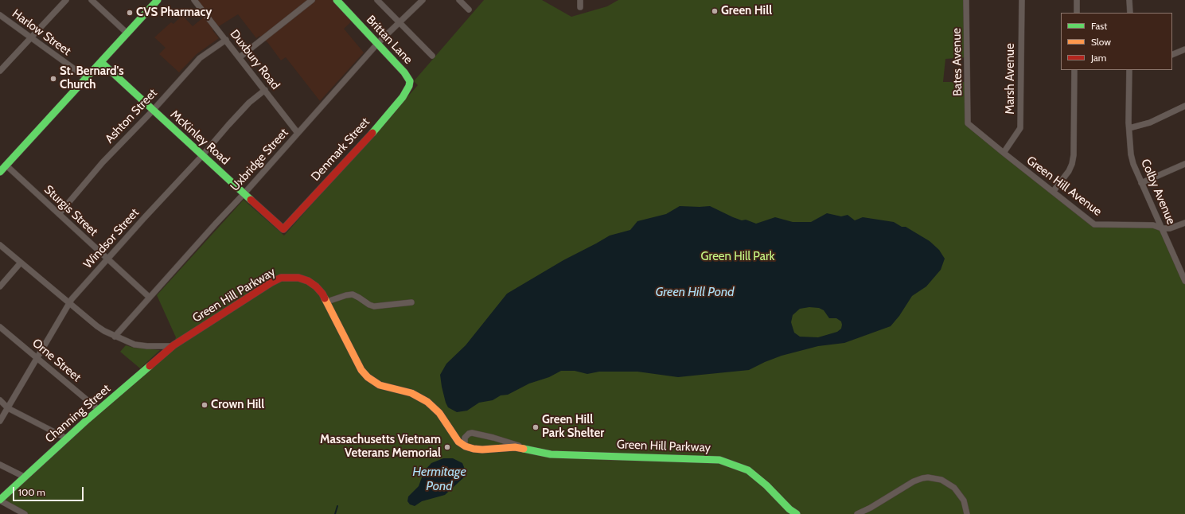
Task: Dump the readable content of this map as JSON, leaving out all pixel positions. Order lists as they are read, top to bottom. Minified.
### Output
{"streets":{"street":["Harlow Street","Brittan Lane","Duxbury Road","Bates Avenue","Marsh Avenue","Ashton Street","McKinley Road","Denmark Street","Uxbridge Street","Green Hill Avenue","Colby Avenue","Sturgis Street","Windsor Street","Green Hill Parkway","Orne Street","Channing Street"]},"crossings":[["Brittan Lane","Denmark Street"],["Brittan Lane","Uxbridge Street"],["Duxbury Road","Ashton Street"],["Duxbury Road","Uxbridge Street"],["Duxbury Road","Windsor Street"],["Bates Avenue","Green Hill Avenue"],["Marsh Avenue","Green Hill Avenue"],["Ashton Street","McKinley Road"],["Ashton Street","Sturgis Street"],["McKinley Road","Denmark Street"],["McKinley Road","Uxbridge Street"],["McKinley Road","Windsor Street"],["Uxbridge Street","Sturgis Street"],["Green Hill Avenue","Colby Avenue"],["Sturgis Street","Windsor Street"],["Windsor Street","Orne Street"],["Green Hill Parkway","Channing Street"],["Orne Street","Channing Street"]],"water":["Green Hill Pond","Hermitage Pond"],"parks":["Green Hill Park"],"places":["Green Hill","CVS Pharmacy","St. Bernard's Church","Crown Hill","Green Hill Park Shelter","Massachusetts Vietnam Veterans Memorial"],"legend":["Fast","Slow","Jam"],"scale_bar":"100 m"}
